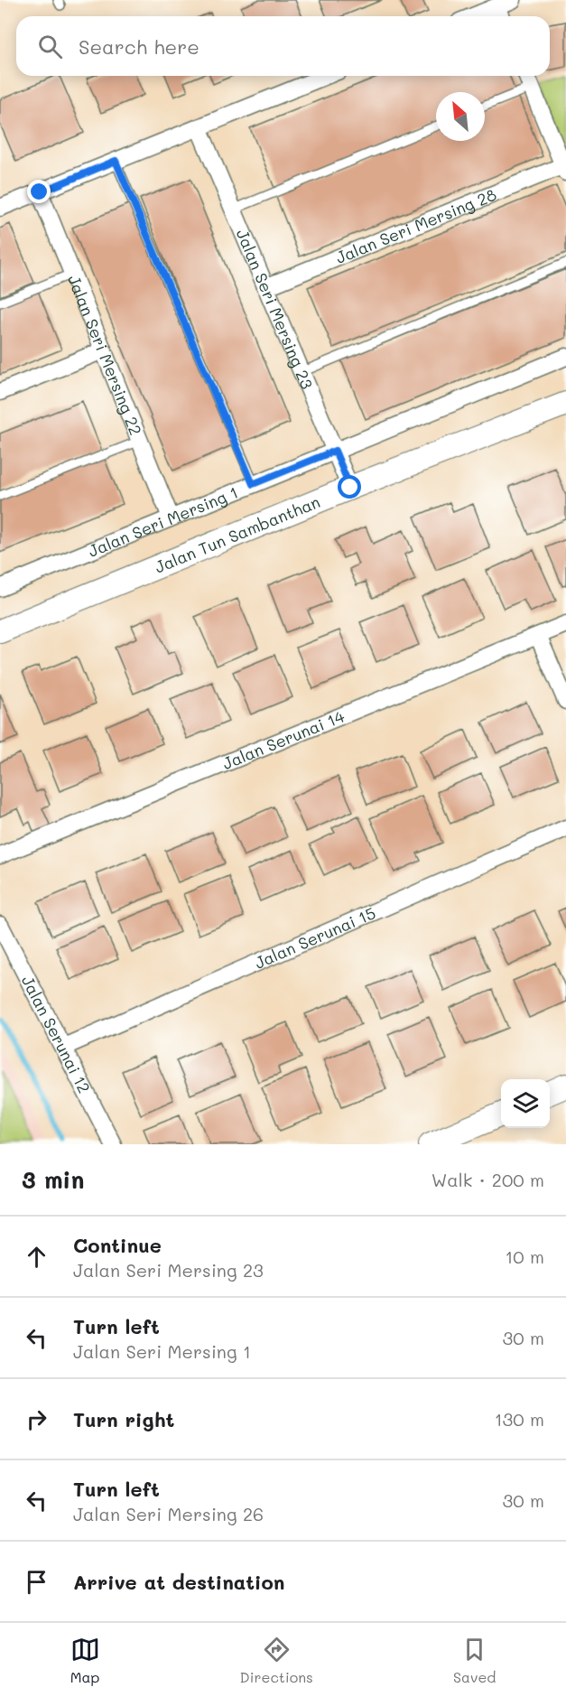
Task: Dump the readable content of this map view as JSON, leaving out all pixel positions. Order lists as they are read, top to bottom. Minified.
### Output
{"streets":{"street":["Jalan Seri Mersing 28","Jalan Seri Mersing 23","Jalan Seri Mersing 22","Jalan Seri Mersing 1","Jalan Tun Sambanthan","Jalan Serunai 14","Jalan Serunai 15","Jalan Serunai 12"]},"crossings":[["Jalan Seri Mersing 28","Jalan Seri Mersing 23"],["Jalan Seri Mersing 23","Jalan Seri Mersing 1"],["Jalan Seri Mersing 23","Jalan Tun Sambanthan"],["Jalan Seri Mersing 22","Jalan Seri Mersing 1"],["Jalan Seri Mersing 1","Jalan Tun Sambanthan"],["Jalan Serunai 15","Jalan Serunai 12"]],"north":"top left","page":{"search":"Search here","heading":["3 min","Walk · 200 m"],"list":[["Continue","Jalan Seri Mersing 23","10 m"],["Turn left","Jalan Seri Mersing 1","30 m"],["Turn right","130 m"],["Turn left","Jalan Seri Mersing 26","30 m"],"Arrive at destination"],"nav":["Map","Directions","Saved"]}}
